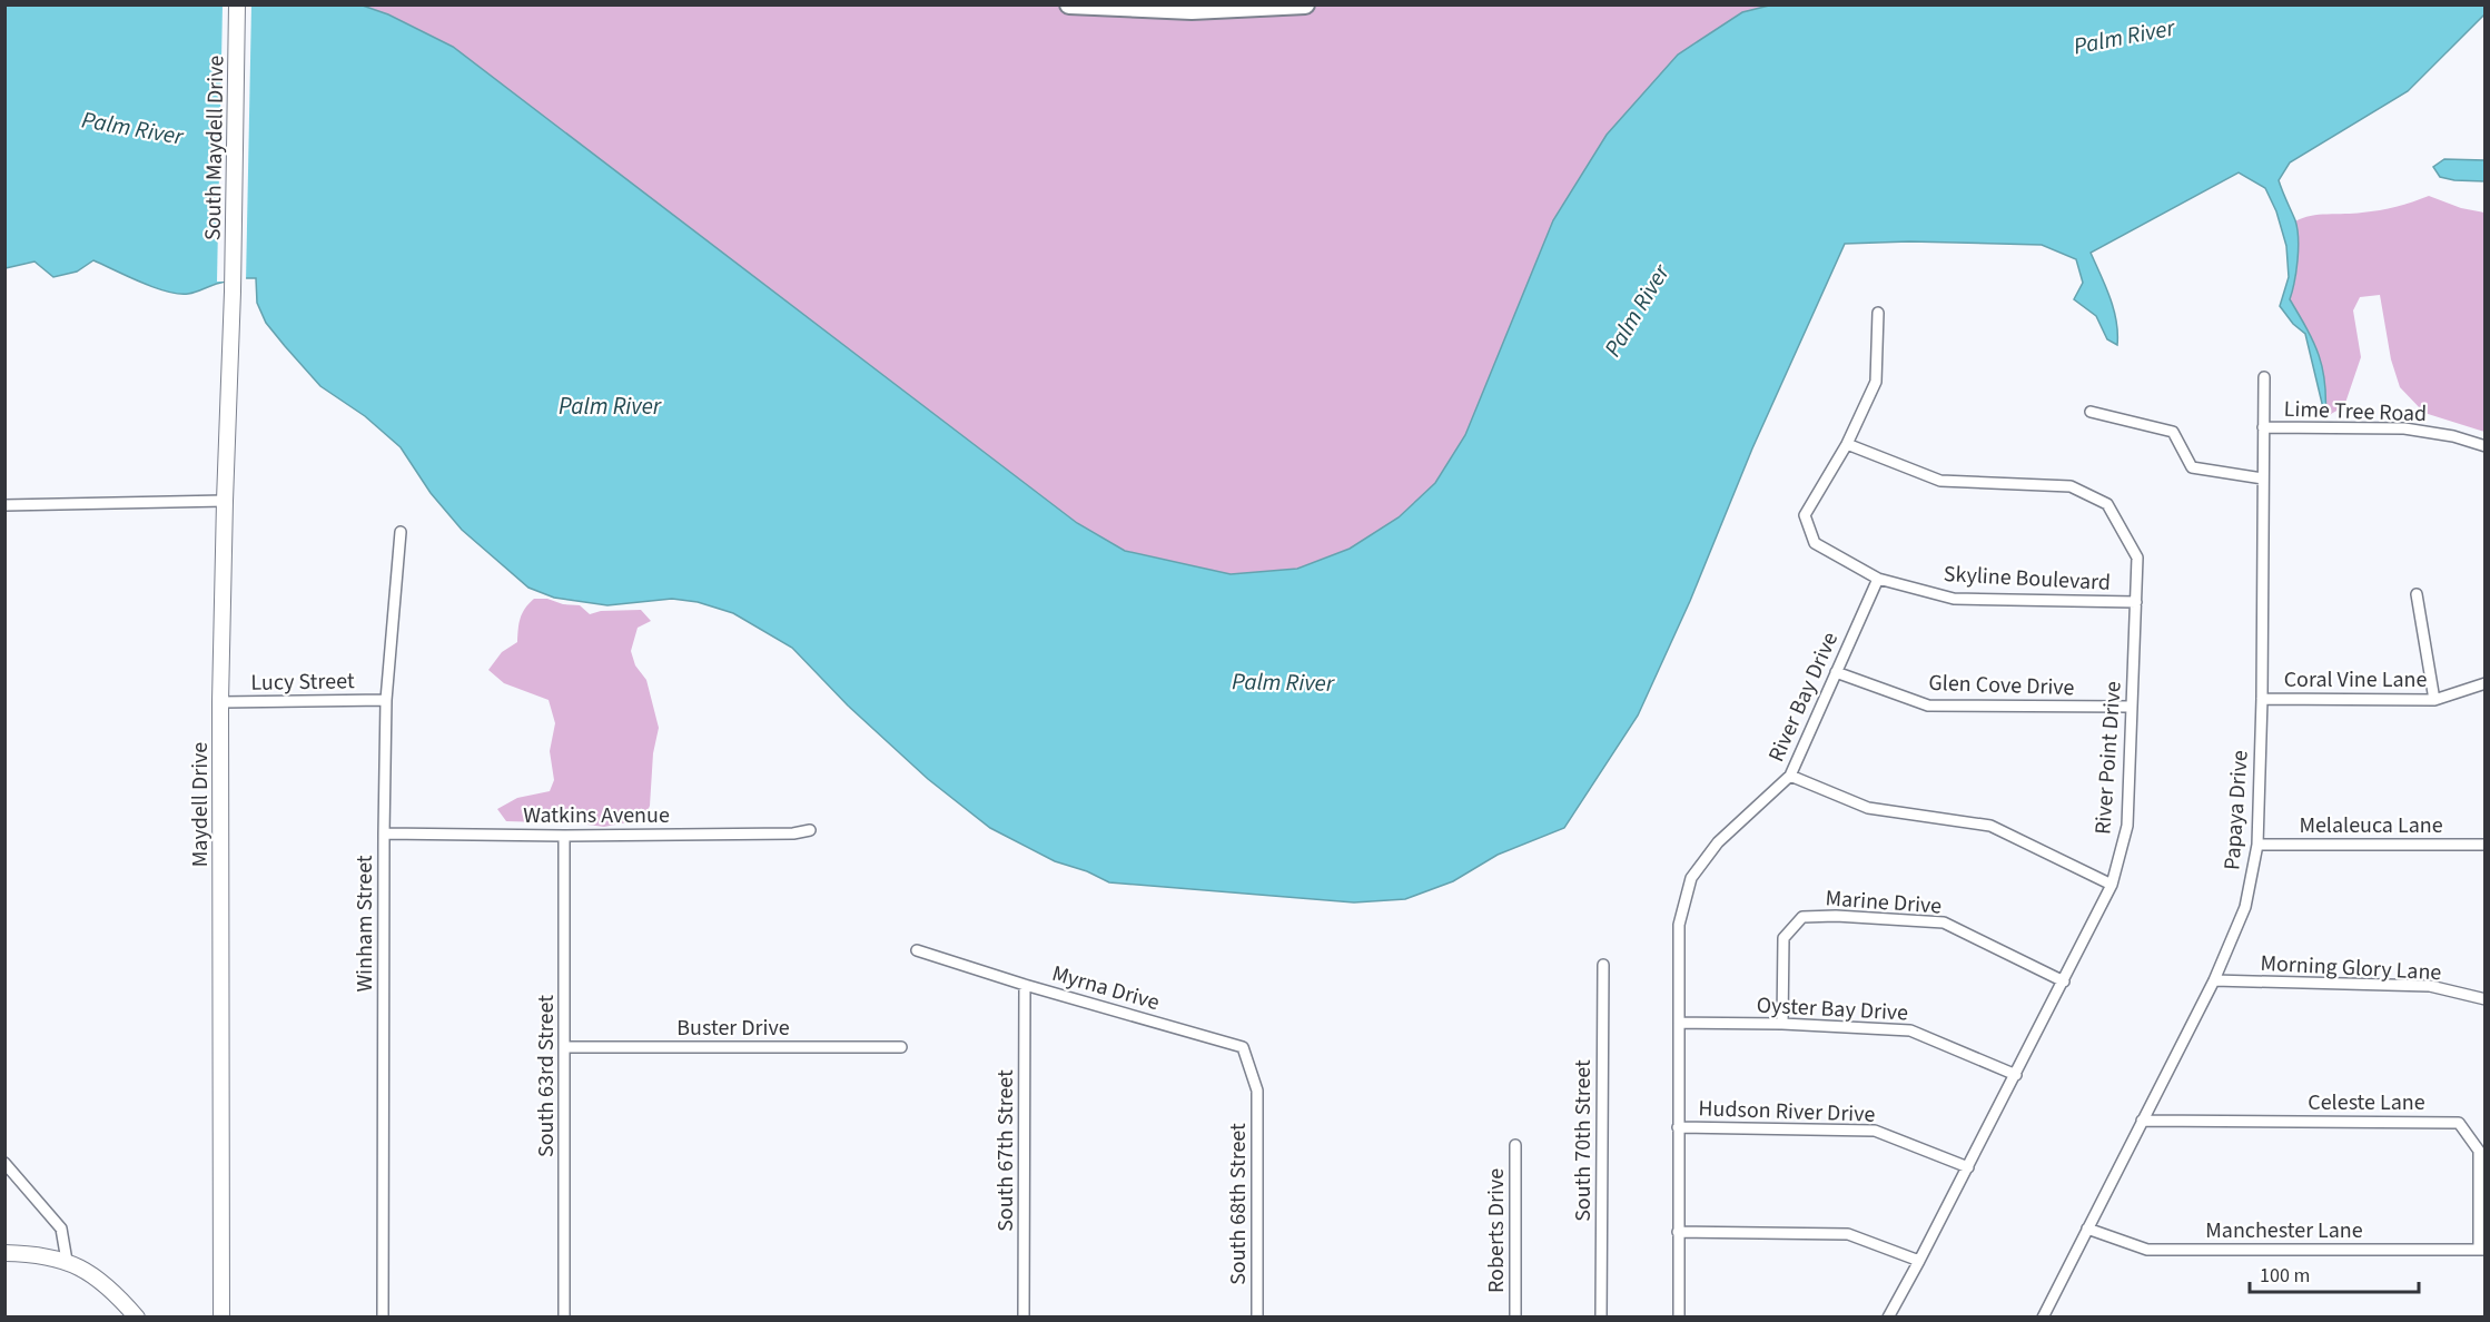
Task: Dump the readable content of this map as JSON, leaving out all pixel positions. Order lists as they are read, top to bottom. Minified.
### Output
{"streets":{"street":["South Maydell Drive","Lime Tree Road","Skyline Boulevard","Coral Vine Lane","Lucy Street","Glen Cove Drive","River Bay Drive","River Point Drive","Maydell Drive","Papaya Drive","Watkins Avenue","Melaleuca Lane","Marine Drive","Winham Street","Morning Glory Lane","Myrna Drive","Oyster Bay Drive","Buster Drive","South 63rd Street","Celeste Lane","Hudson River Drive","South 70th Street","South 67th Street","South 68th Street","Manchester Lane","Roberts Drive"]},"crossings":[["South Maydell Drive","Maydell Drive"],["Lime Tree Road","Papaya Drive"],["Skyline Boulevard","River Bay Drive"],["Skyline Boulevard","River Point Drive"],["Coral Vine Lane","Papaya Drive"],["Lucy Street","Maydell Drive"],["Lucy Street","Winham Street"],["Glen Cove Drive","River Bay Drive"],["Glen Cove Drive","River Point Drive"],["River Bay Drive","Oyster Bay Drive"],["River Bay Drive","Hudson River Drive"],["River Point Drive","Marine Drive"],["River Point Drive","Oyster Bay Drive"],["River Point Drive","Hudson River Drive"],["Papaya Drive","Melaleuca Lane"],["Papaya Drive","Morning Glory Lane"],["Papaya Drive","Celeste Lane"],["Papaya Drive","Manchester Lane"],["Watkins Avenue","Winham Street"],["Watkins Avenue","South 63rd Street"],["Marine Drive","Oyster Bay Drive"],["Myrna Drive","South 67th Street"],["Myrna Drive","South 68th Street"],["Buster Drive","South 63rd Street"],["Celeste Lane","Manchester Lane"]],"water":["Palm River"],"scale_bar":"100 m"}
